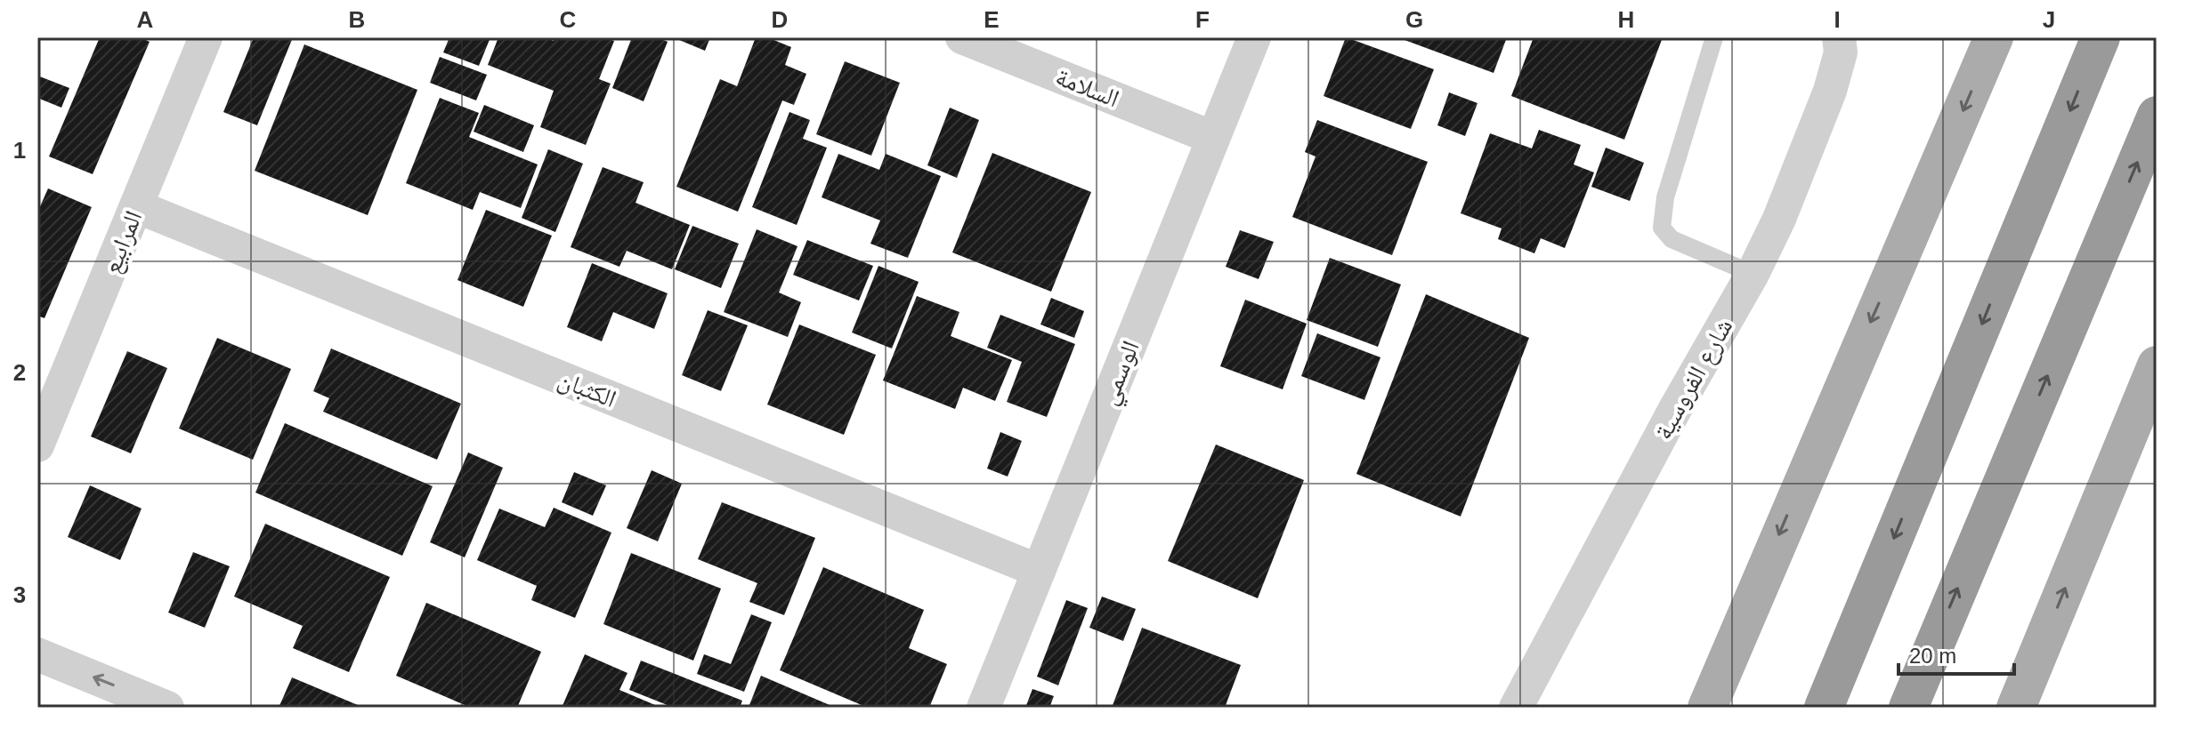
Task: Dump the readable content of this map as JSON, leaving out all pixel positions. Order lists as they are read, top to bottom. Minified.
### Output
{"streets":{"street":["السلامة","المرابيع","الوسمي","شارع الفروسية","الكثبان"]},"crossings":[["السلامة","الوسمي"],["المرابيع","الكثبان"],["الوسمي","الكثبان"]],"scale_bar":"20 m","grid":{"columns":["A","B","C","D","E","F","G","H","I","J"],"rows":["1","2","3"]}}
